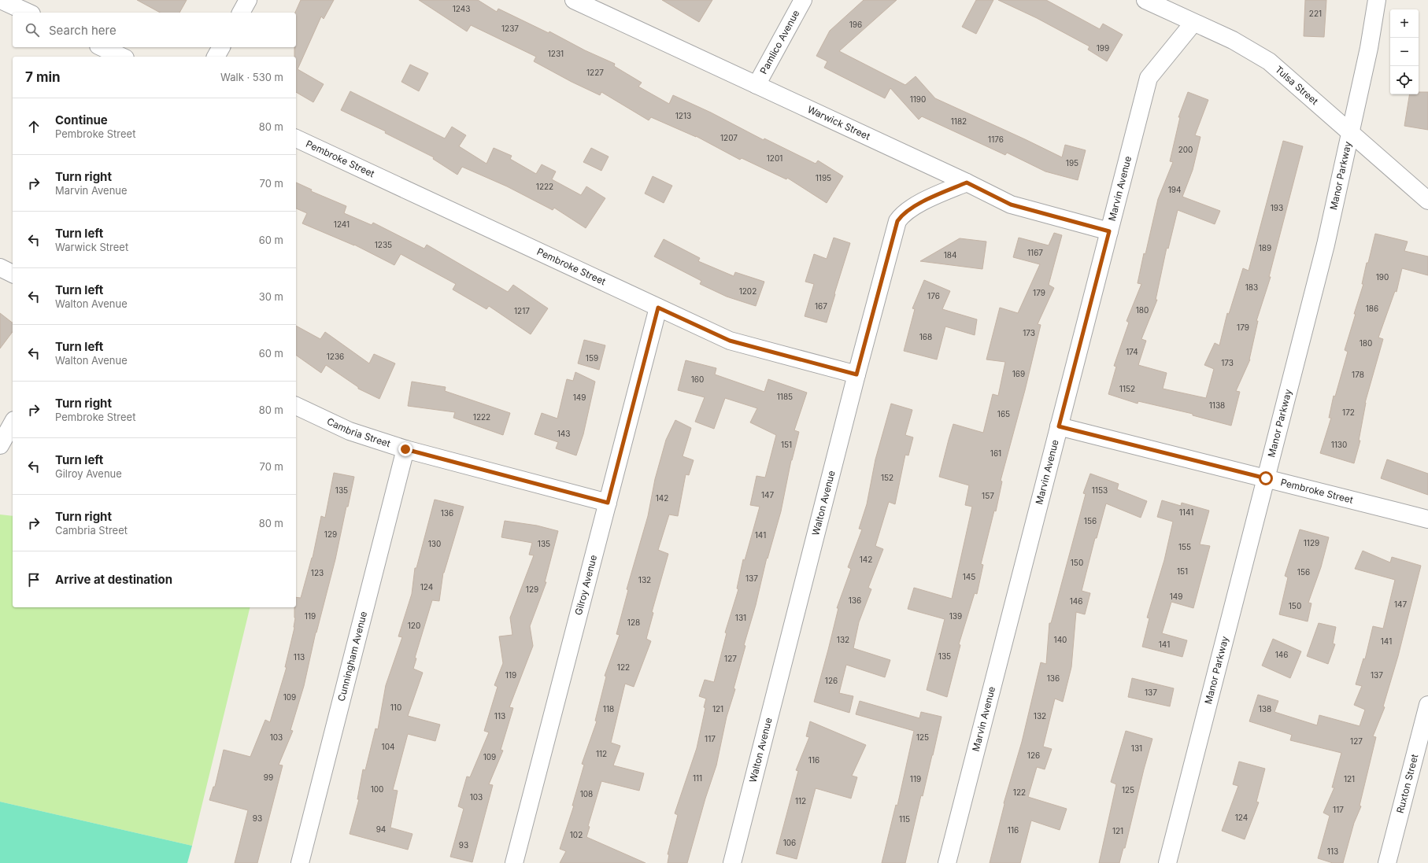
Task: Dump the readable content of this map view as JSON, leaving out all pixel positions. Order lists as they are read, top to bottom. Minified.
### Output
{"streets":{"street":["Pamlico Avenue","Tulsa Street","Warwick Street","Pembroke Street","Manor Parkway","Marvin Avenue","Cambria Street","Walton Avenue","Gilroy Avenue","Cunningham Avenue","Ruxton Street"]},"crossings":[["Pamlico Avenue","Warwick Street"],["Tulsa Street","Manor Parkway"],["Tulsa Street","Marvin Avenue"],["Warwick Street","Marvin Avenue"],["Warwick Street","Walton Avenue"],["Pembroke Street","Manor Parkway"],["Pembroke Street","Marvin Avenue"],["Pembroke Street","Walton Avenue"],["Pembroke Street","Gilroy Avenue"],["Cambria Street","Gilroy Avenue"],["Cambria Street","Cunningham Avenue"]],"house_numbers":["1243","221","196","1237","199","1231","1227","1190","1213","1182","1207","1176","200","1201","195","1195","1222","194","193","1241","1235","189","1167","184","190","183","1202","179","176","167","186","180","1217","179","173","168","180","174","1236","159","173","169","178","160","1152","1185","149","1138","172","165","1222","143","151","1130","161","152","135","1153","147","157","142","1141","136","156","129","141","1129","130","135","155","142","150","151","156","123","145","137","132","124","129","149","136","146","147","150","119","139","131","128","120","132","140","141","141","146","135","113","127","122","119","137","136","126","137","109","110","118","121","138","113","132","103","125","117","127","104","131","112","126","109","116","99","111","119","121","100","125","122","108","103","112","117","124","93","115","94","116","121","102","106","93","113"],"page":{"map_buttons":["+","−"],"search":"Search here","heading":["7 min","Walk · 530 m"],"list":[["Continue","Pembroke Street","80 m"],["Turn right","Marvin Avenue","70 m"],["Turn left","Warwick Street","60 m"],["Turn left","Walton Avenue","30 m"],["Turn left","Walton Avenue","60 m"],["Turn right","Pembroke Street","80 m"],["Turn left","Gilroy Avenue","70 m"],["Turn right","Cambria Street","80 m"],"Arrive at destination"]}}
